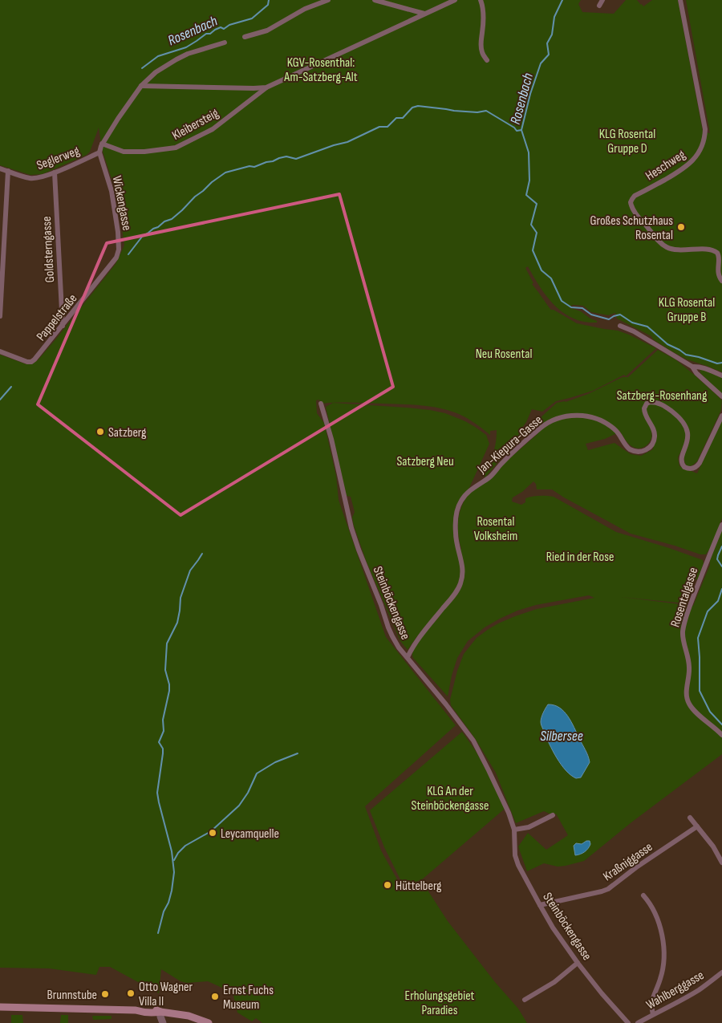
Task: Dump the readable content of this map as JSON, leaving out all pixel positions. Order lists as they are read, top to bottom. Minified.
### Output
{"streets":{"street":["Kleibersteig","Seglerweg","Heschweg","Wickengasse","Goldsterngasse","Pappelstraße","Jan-Kiepura-Gasse","Rosentalgasse","Steinböckengasse","Kraßniggasse","Wahlberggasse"]},"crossings":[["Seglerweg","Wickengasse"],["Seglerweg","Goldsterngasse"],["Wickengasse","Pappelstraße"],["Goldsterngasse","Pappelstraße"],["Jan-Kiepura-Gasse","Steinböckengasse"],["Steinböckengasse","Kraßniggasse"]],"water":["Rosenbach","Silbersee"],"parks":["KGV-Rosenthal: Am-Satzberg-Alt","KLG Rosental Gruppe D","KLG Rosental Gruppe B","Neu Rosental","Satzberg-Rosenhang","Satzberg Neu","Rosental Volksheim","Ried in der Rose","KLG An der Steinböckengasse","Erholungsgebiet Paradies"],"places":["Großes Schutzhaus Rosental","Satzberg","Leycamquelle","Hüttelberg","Otto Wagner Villa II","Brunnstube","Ernst Fuchs Museum"]}
